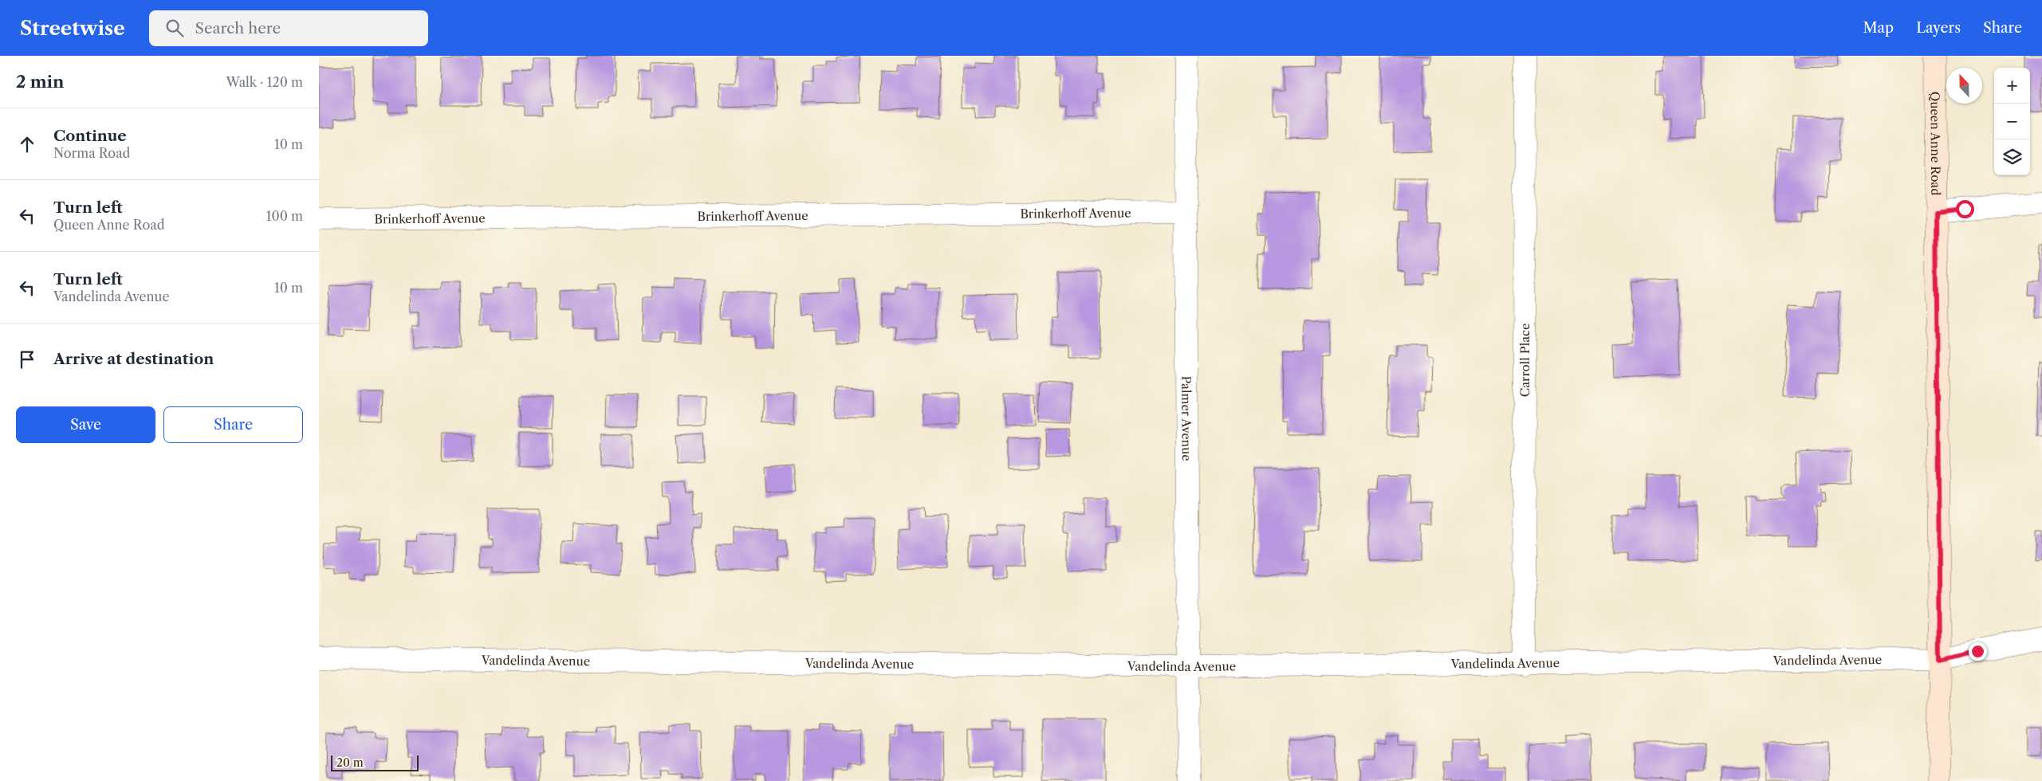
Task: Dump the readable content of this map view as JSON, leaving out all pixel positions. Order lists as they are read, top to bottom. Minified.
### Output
{"streets":{"street":["Queen Anne Road","Brinkerhoff Avenue","Carroll Place","Palmer Avenue","Vandelinda Avenue"]},"crossings":[["Queen Anne Road","Vandelinda Avenue"],["Brinkerhoff Avenue","Palmer Avenue"],["Carroll Place","Vandelinda Avenue"],["Palmer Avenue","Vandelinda Avenue"]],"scale_bar":"20 m","north":"top","page":{"header":"Streetwise","search":"Search here","nav":["Map","Layers","Share"],"heading":["2 min","Walk · 120 m"],"map_buttons":["+","−"],"list":[["Continue","Norma Road","10 m"],["Turn left","Queen Anne Road","100 m"],["Turn left","Vandelinda Avenue","10 m"],"Arrive at destination"],"buttons":["Save","Share"],"scale":"20 m"}}
